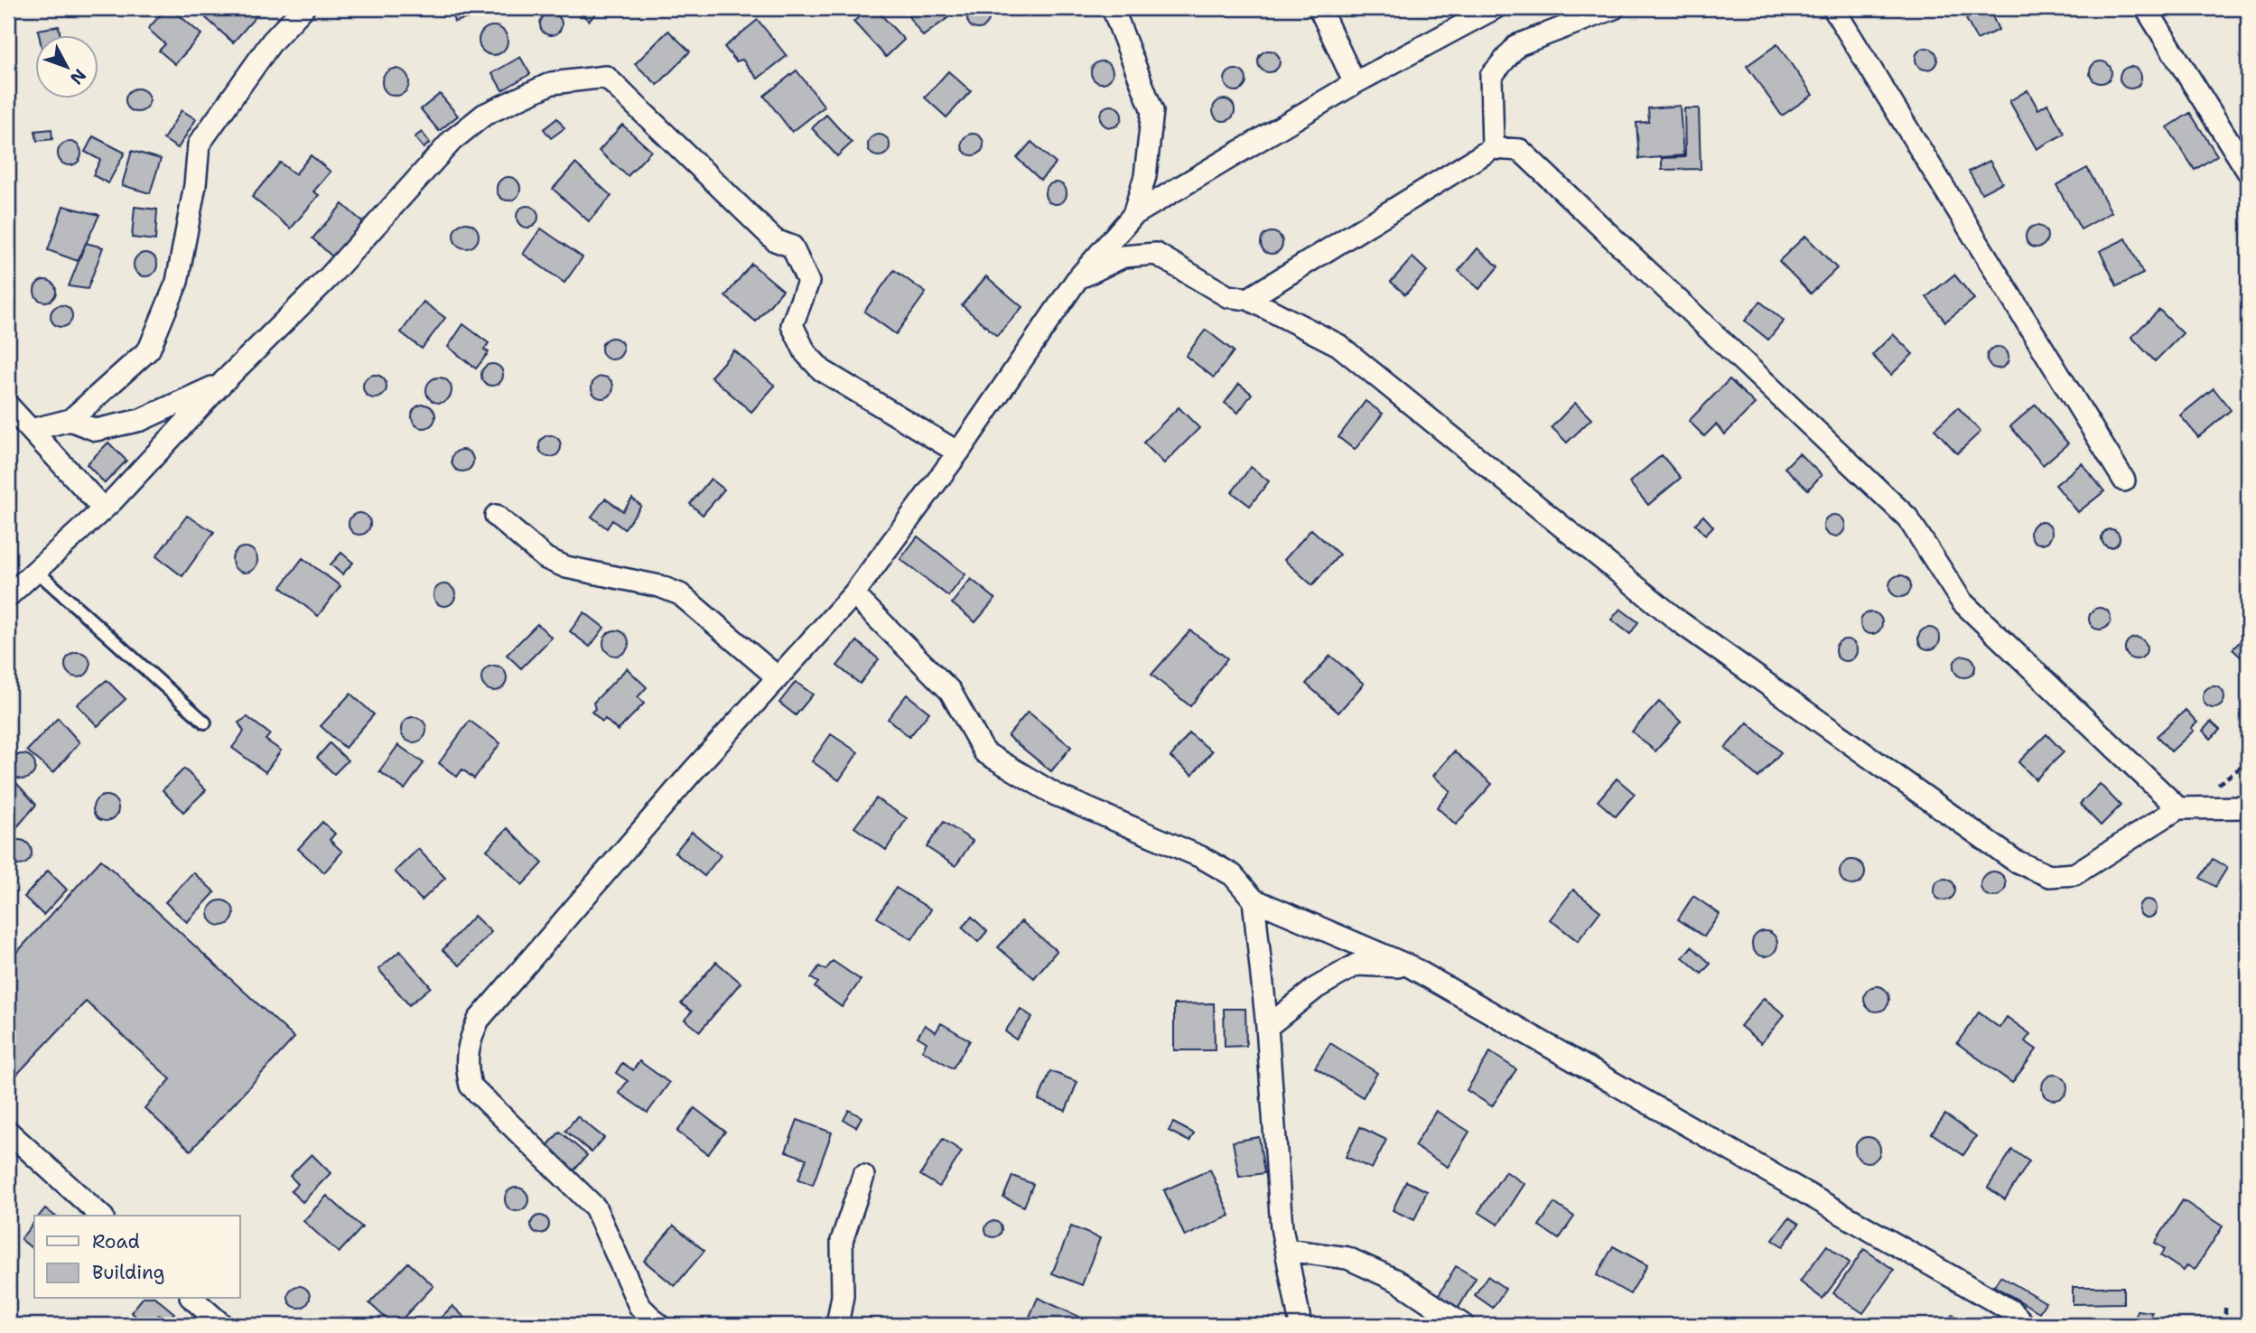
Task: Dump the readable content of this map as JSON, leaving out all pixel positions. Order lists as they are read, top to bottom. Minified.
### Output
{"legend":["Road","Building"],"north":"bottom right"}
